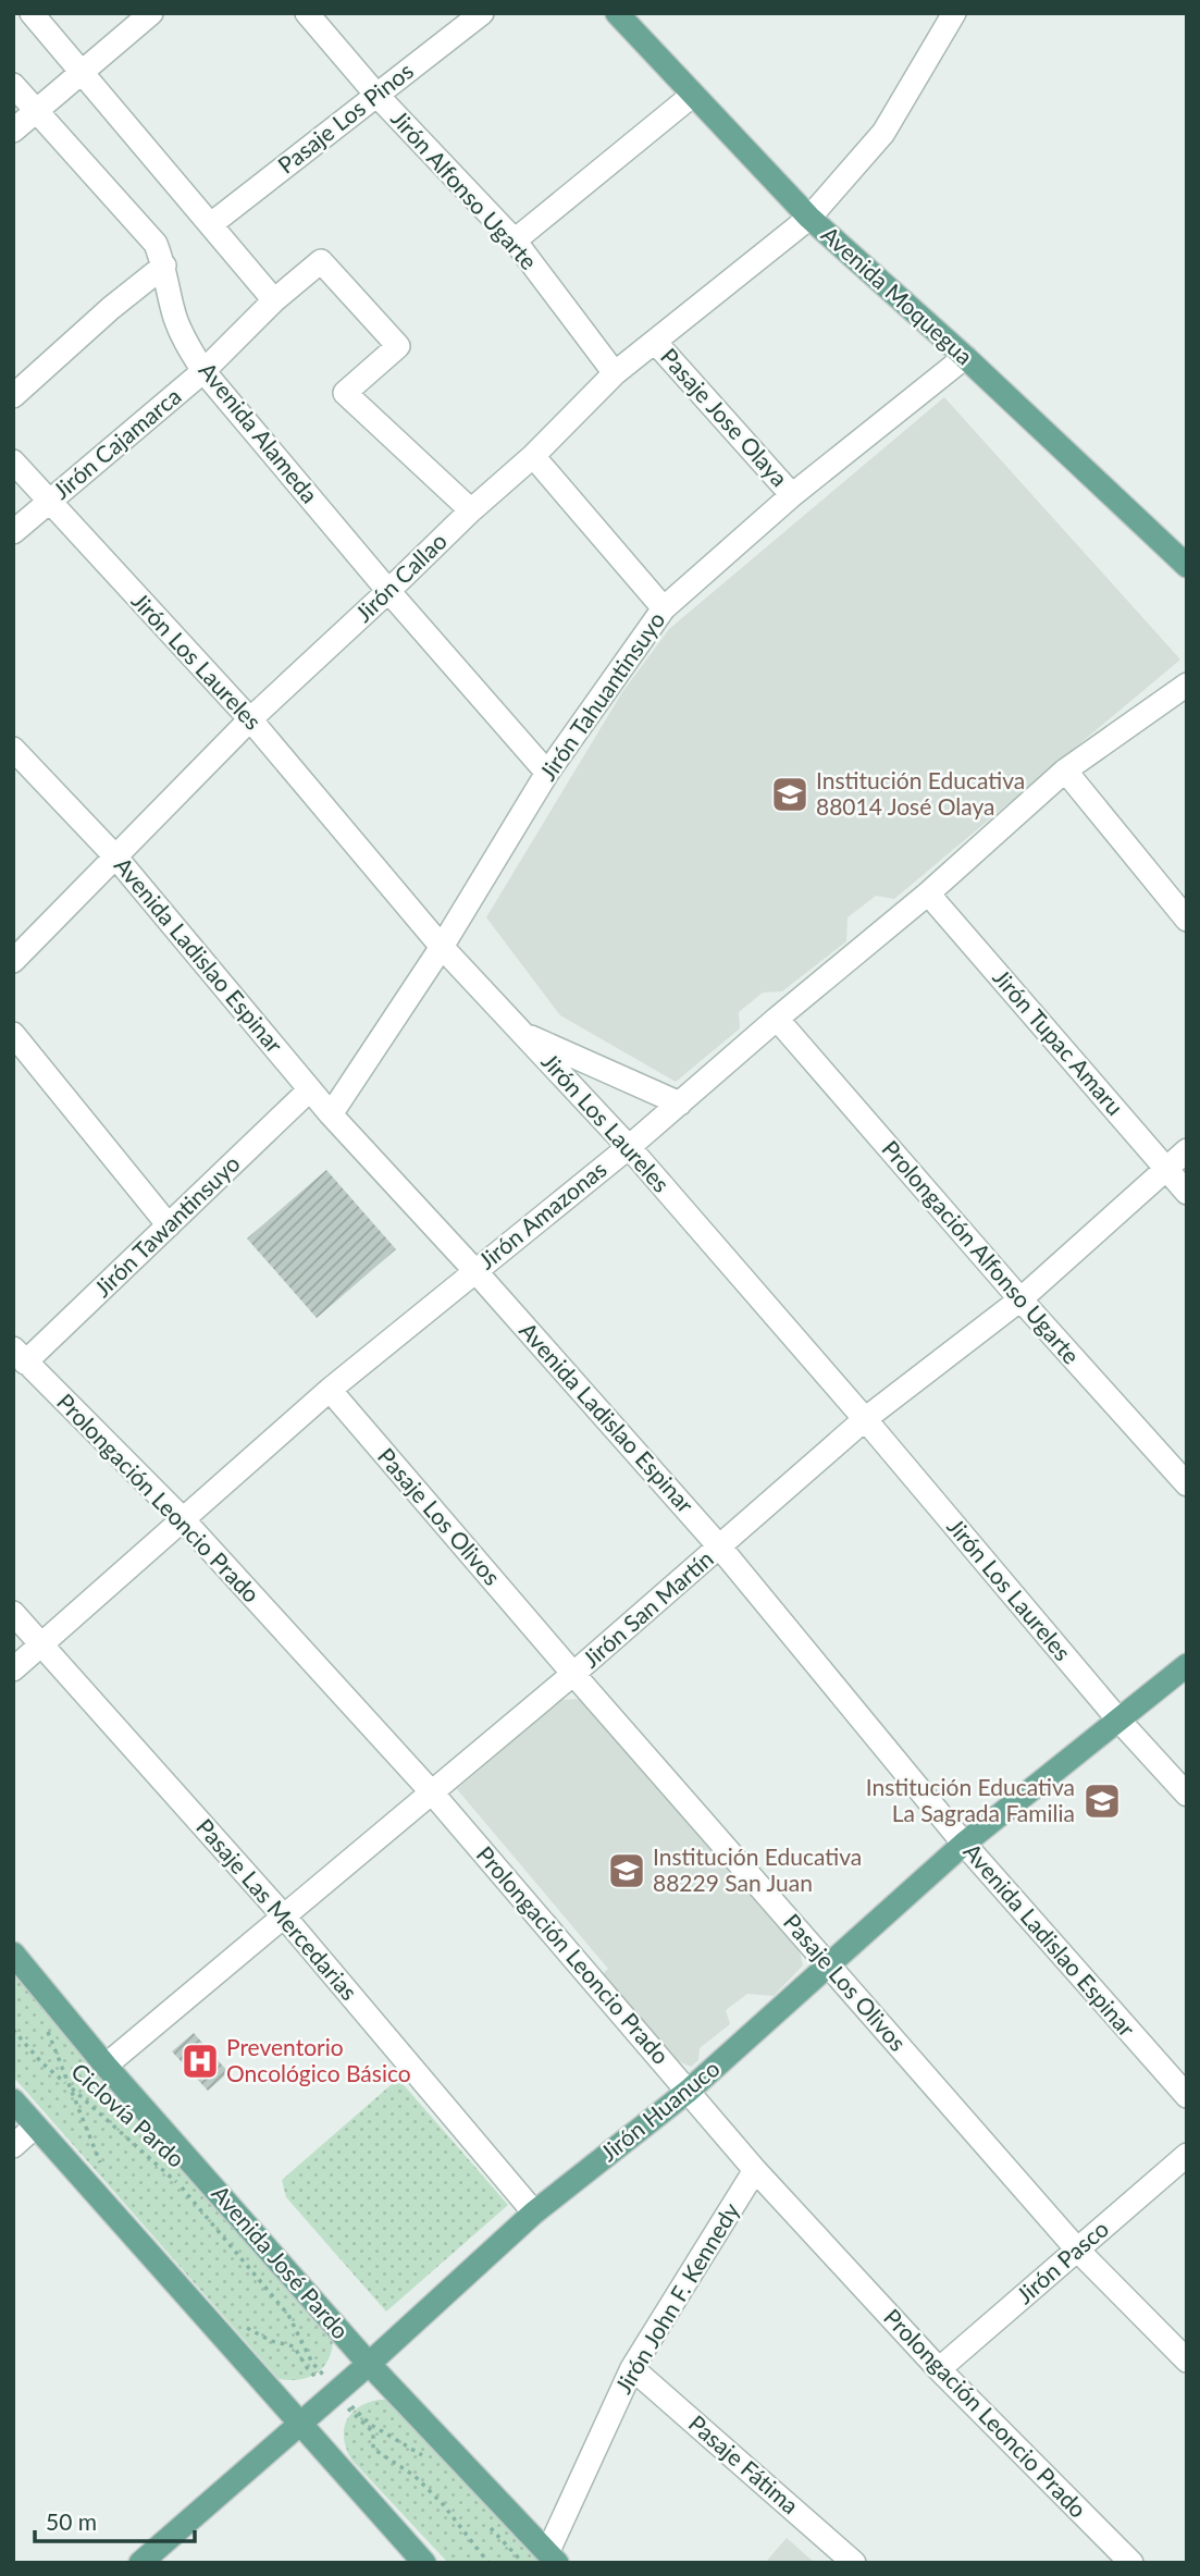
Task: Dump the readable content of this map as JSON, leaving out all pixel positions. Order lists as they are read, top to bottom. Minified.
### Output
{"streets":{"main road":["Avenida Moquegua","Jirón Huanuco","Avenida José Pardo"],"street":["Pasaje Los Pinos","Jirón Alfonso Ugarte","Pasaje Jose Olaya","Avenida Alameda","Jirón Cajamarca","Jirón Callao","Jirón Los Laureles","Jirón Tahuantinsuyo","Avenida Ladislao Espinar","Jirón Tupac Amaru","Jirón Amazonas","Jirón Tawantinsuyo","Prolongación Alfonso Ugarte","Prolongación Leoncio Prado","Pasaje Los Olivos","Jirón San Martín","Pasaje Las Mercedarias","Jirón Pasco","Jirón John F. Kennedy","Pasaje Fátima"],"path":["Ciclovía Pardo"]},"crossings":[["Pasaje Los Pinos","Jirón Alfonso Ugarte"],["Jirón Alfonso Ugarte","Jirón Callao"],["Avenida Moquegua","Jirón Callao"],["Avenida Moquegua","Jirón Tahuantinsuyo"],["Pasaje Jose Olaya","Jirón Callao"],["Pasaje Jose Olaya","Jirón Tahuantinsuyo"],["Avenida Alameda","Jirón Cajamarca"],["Avenida Alameda","Jirón Callao"],["Avenida Alameda","Jirón Tahuantinsuyo"],["Jirón Cajamarca","Jirón Callao"],["Jirón Cajamarca","Jirón Los Laureles"],["Jirón Callao","Jirón Los Laureles"],["Jirón Callao","Avenida Ladislao Espinar"],["Jirón Los Laureles","Jirón Tahuantinsuyo"],["Jirón Los Laureles","Jirón Amazonas"],["Jirón Los Laureles","Jirón San Martín"],["Jirón Los Laureles","Jirón Huanuco"],["Jirón Tahuantinsuyo","Avenida Ladislao Espinar"],["Avenida Ladislao Espinar","Jirón Amazonas"],["Avenida Ladislao Espinar","Jirón Tawantinsuyo"],["Avenida Ladislao Espinar","Jirón San Martín"],["Avenida Ladislao Espinar","Jirón Huanuco"],["Jirón Tupac Amaru","Jirón Amazonas"],["Jirón Tupac Amaru","Jirón San Martín"],["Jirón Amazonas","Prolongación Alfonso Ugarte"],["Jirón Amazonas","Prolongación Leoncio Prado"],["Jirón Amazonas","Pasaje Los Olivos"],["Jirón Amazonas","Pasaje Las Mercedarias"],["Jirón Tawantinsuyo","Prolongación Leoncio Prado"],["Prolongación Alfonso Ugarte","Jirón San Martín"],["Prolongación Leoncio Prado","Jirón San Martín"],["Prolongación Leoncio Prado","Jirón Huanuco"],["Prolongación Leoncio Prado","Jirón Pasco"],["Prolongación Leoncio Prado","Jirón John F. Kennedy"],["Pasaje Los Olivos","Jirón San Martín"],["Pasaje Los Olivos","Jirón Huanuco"],["Pasaje Los Olivos","Jirón Pasco"],["Jirón San Martín","Pasaje Las Mercedarias"],["Jirón San Martín","Avenida José Pardo"],["Pasaje Las Mercedarias","Jirón Huanuco"],["Jirón Huanuco","Ciclovía Pardo"],["Jirón Huanuco","Avenida José Pardo"],["Avenida José Pardo","Jirón John F. Kennedy"],["Jirón John F. Kennedy","Pasaje Fátima"]],"places":{"school or university":["Institución Educativa 88014 José Olaya","Institución Educativa La Sagrada Familia","Institución Educativa 88229 San Juan"],"hospital":["Preventorio Oncológico Básico"]},"scale_bar":"50 m"}
